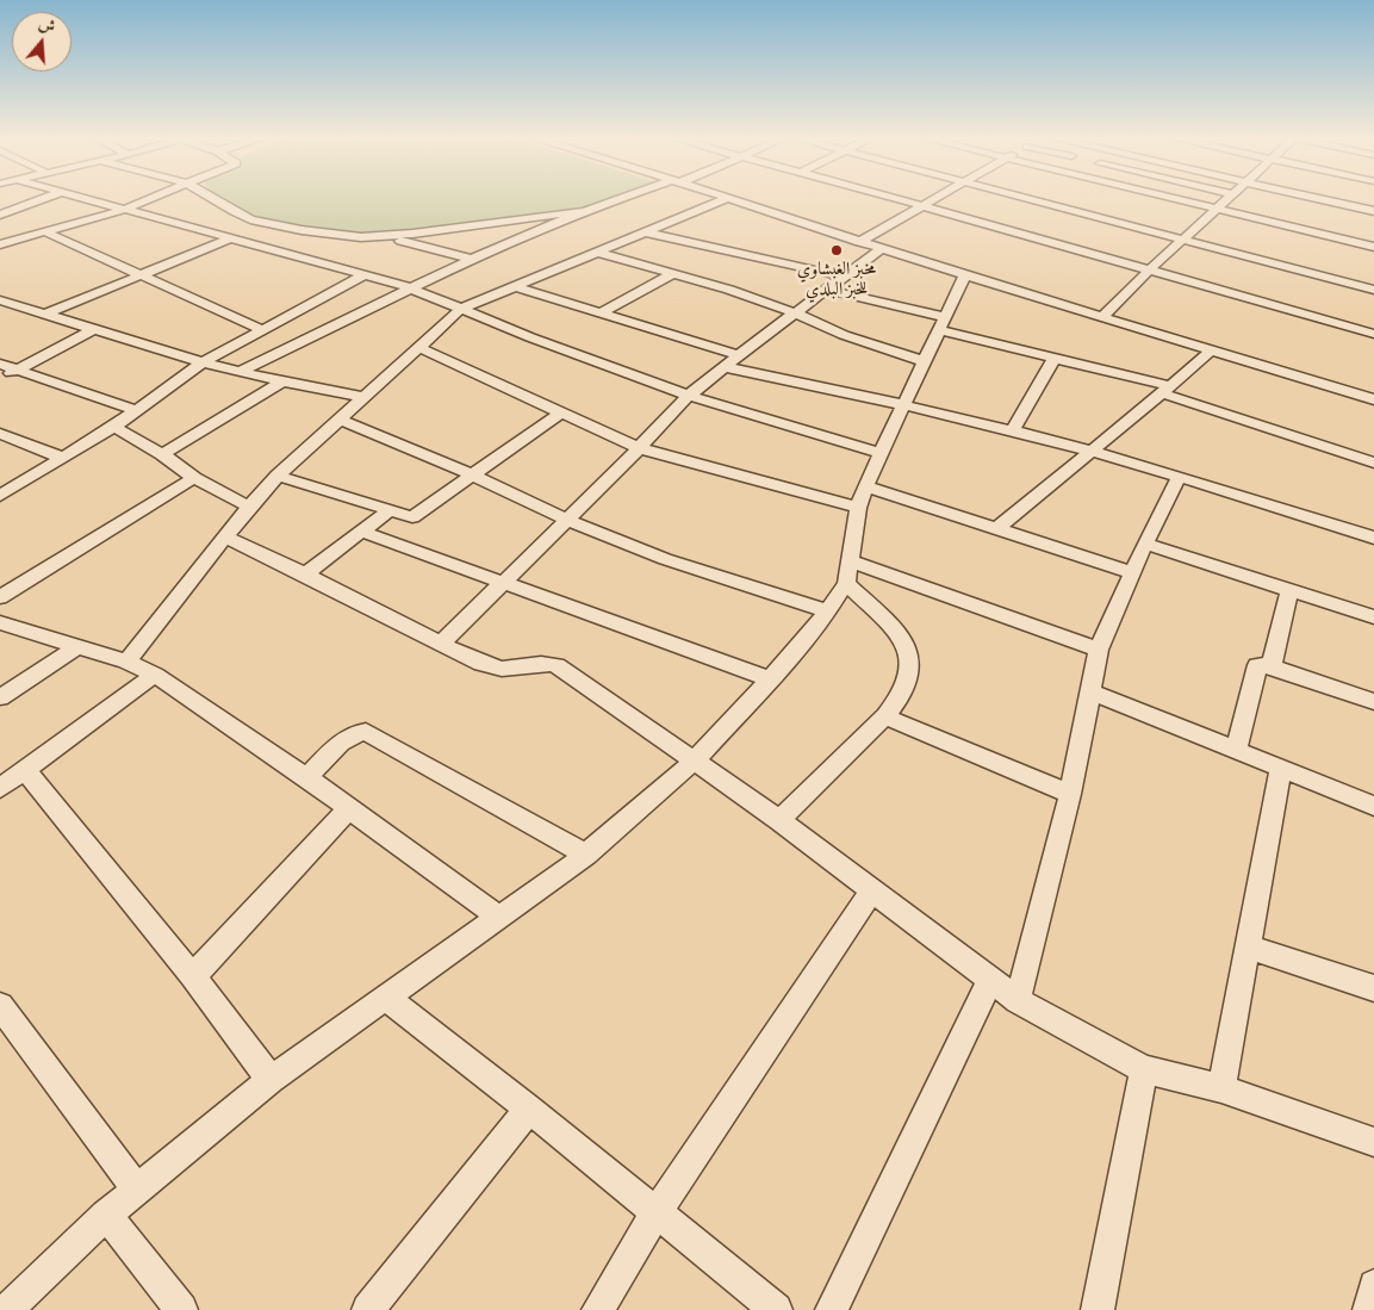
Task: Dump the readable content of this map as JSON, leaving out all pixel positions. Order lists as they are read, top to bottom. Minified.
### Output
{"places":["مخبز الغبشاوي للخبز البلدي"],"north":"top"}
